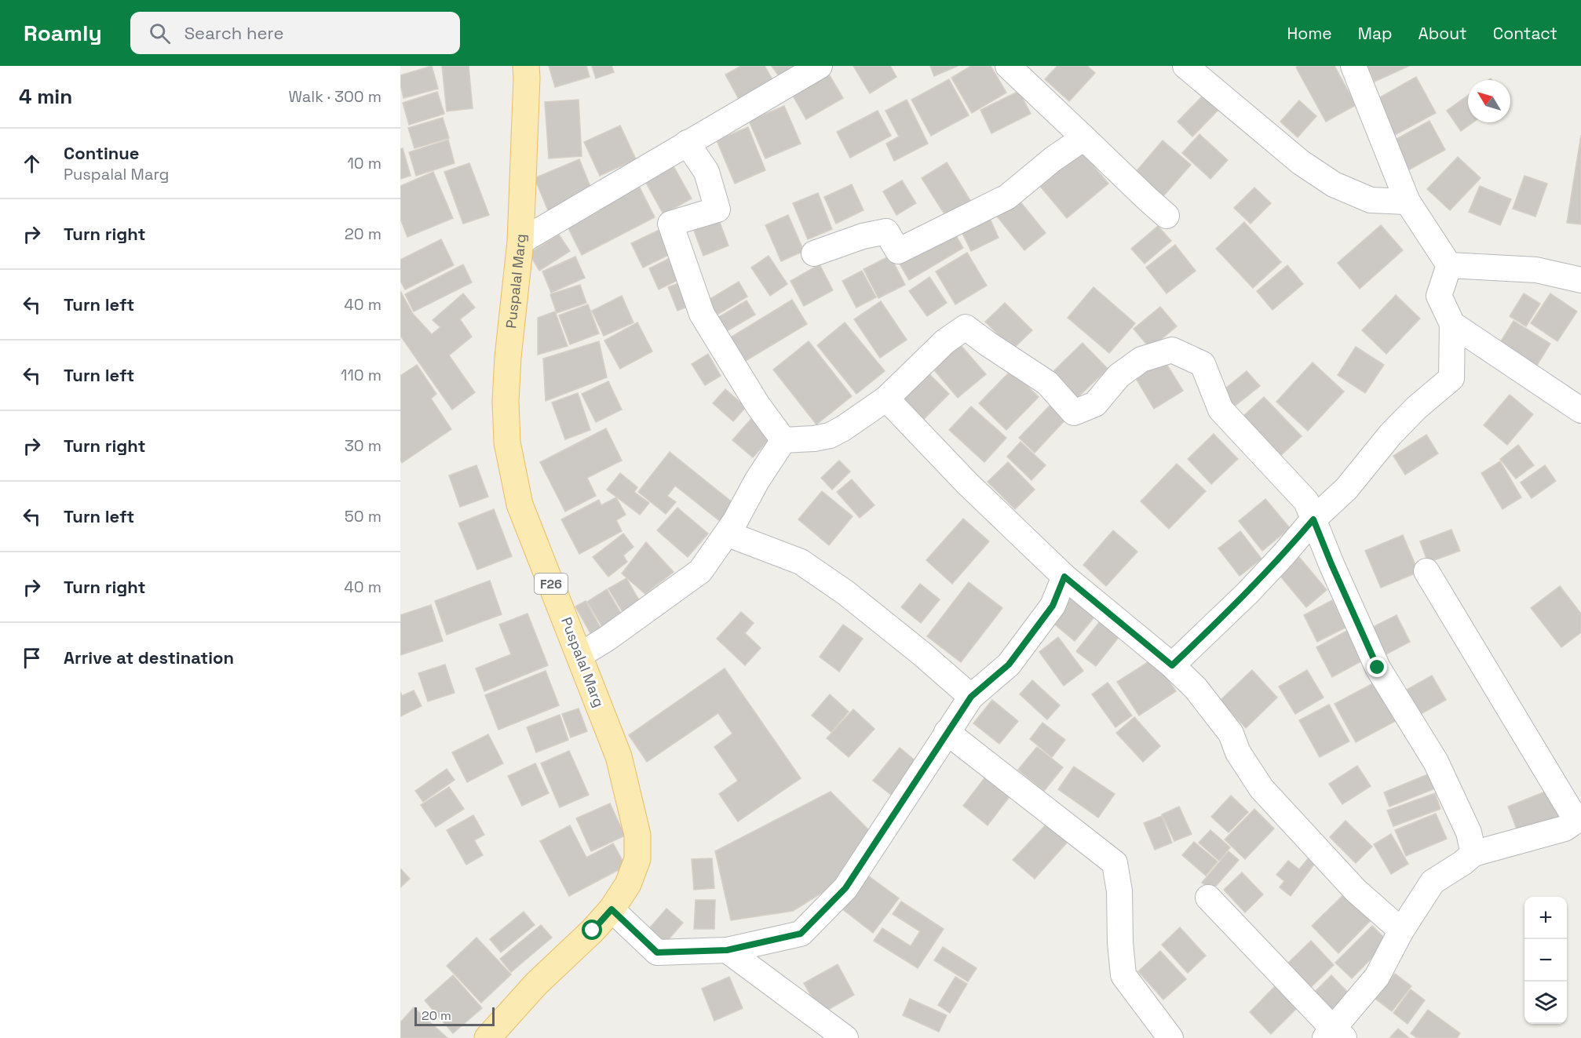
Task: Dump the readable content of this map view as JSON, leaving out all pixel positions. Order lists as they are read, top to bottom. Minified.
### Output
{"streets":{"main road":["Puspalal Marg","F26"]},"scale_bar":"20 m","north":"top left","page":{"header":"Roamly","search":"Search here","nav":["Home","Map","About","Contact"],"heading":["4 min","Walk · 300 m"],"list":[["Continue","Puspalal Marg","10 m"],["Turn right","20 m"],["Turn left","40 m"],["Turn left","110 m"],["Turn right","30 m"],["Turn left","50 m"],["Turn right","40 m"],"Arrive at destination"],"map_buttons":["+","−"],"scale":"20 m"}}
